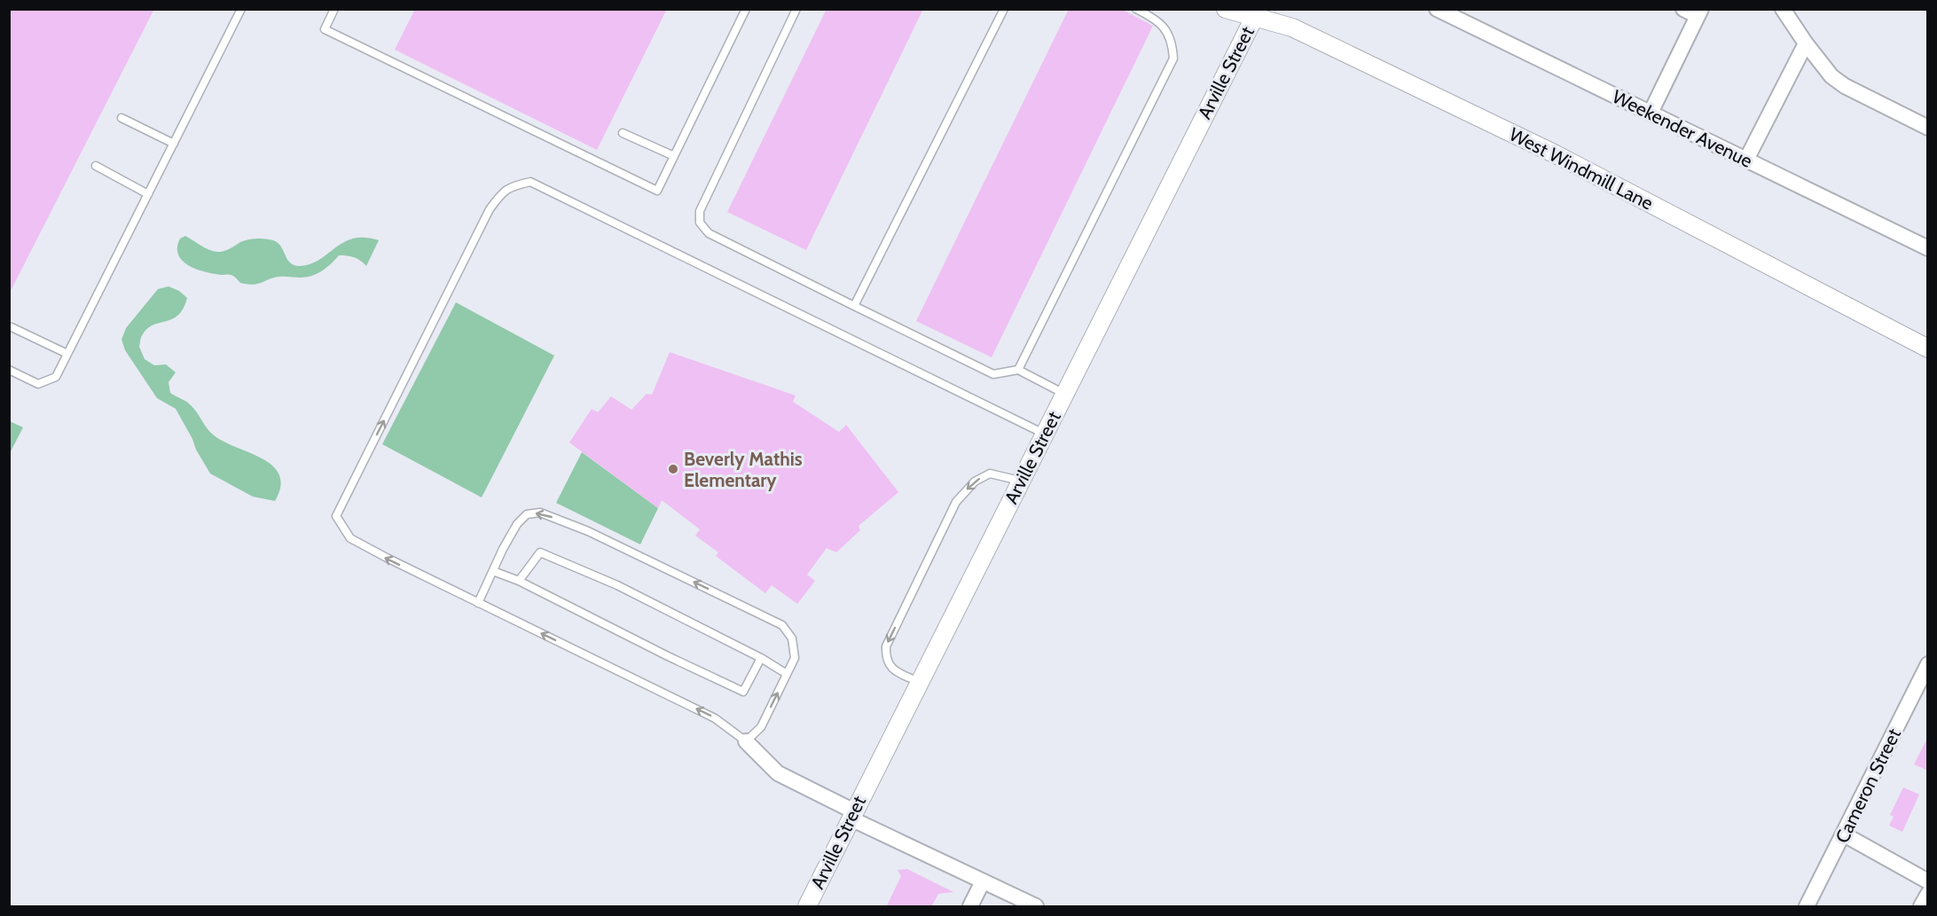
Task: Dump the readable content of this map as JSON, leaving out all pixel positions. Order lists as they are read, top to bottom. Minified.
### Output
{"streets":{"street":["Arville Street","Weekender Avenue","West Windmill Lane","Cameron Street"]},"crossings":[["Arville Street","West Windmill Lane"]],"places":["Beverly Mathis Elementary"]}
